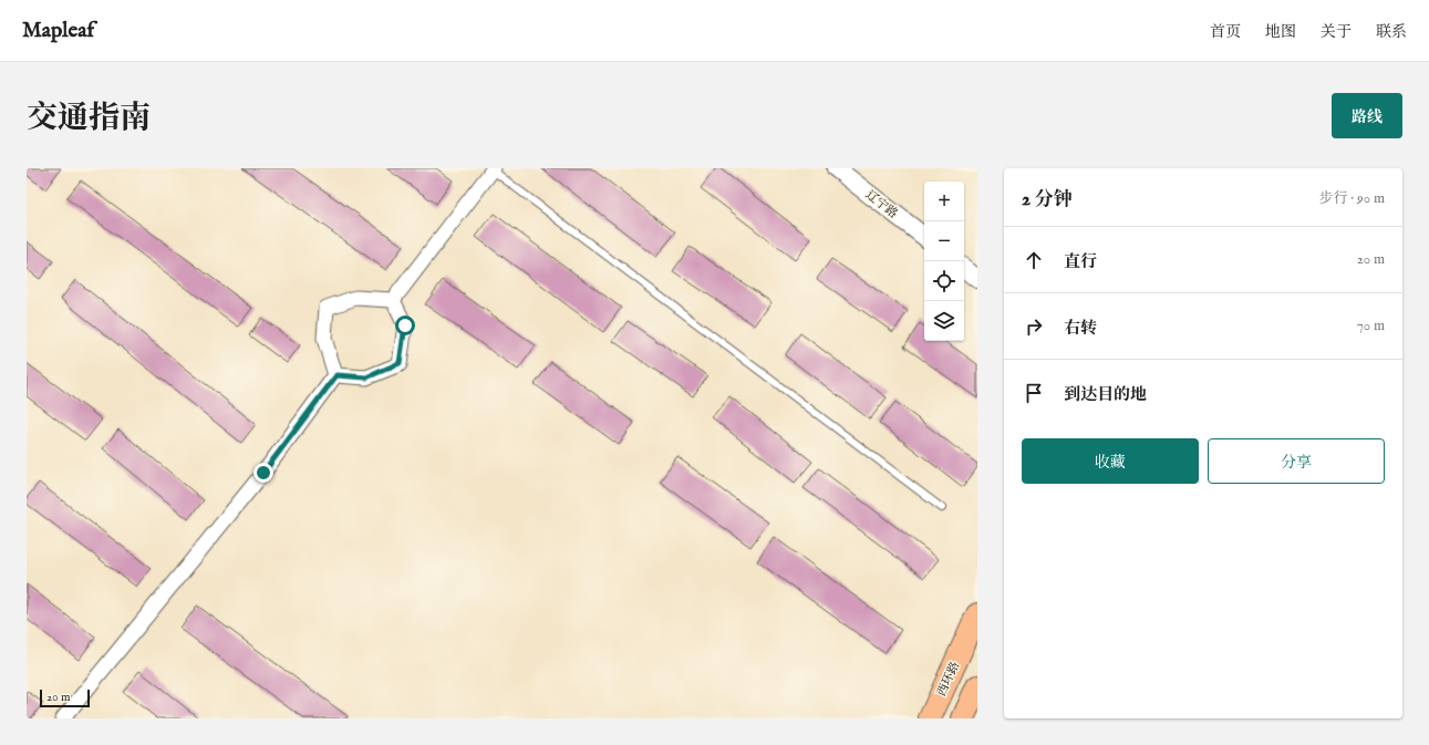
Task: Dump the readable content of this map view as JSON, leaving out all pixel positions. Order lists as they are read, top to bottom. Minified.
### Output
{"streets":{"main road":["西环路"],"street":["辽宁路"]},"scale_bar":"20 m","page":{"header":"Mapleaf","nav":["首页","地图","关于","联系"],"title":"交通指南","buttons":["路线",["收藏","分享"]],"heading":["2 分钟","步行 · 90 m"],"map_buttons":["+","−"],"list":[["直行","20 m"],["右转","70 m"],"到达目的地"],"scale":"20 m"}}
